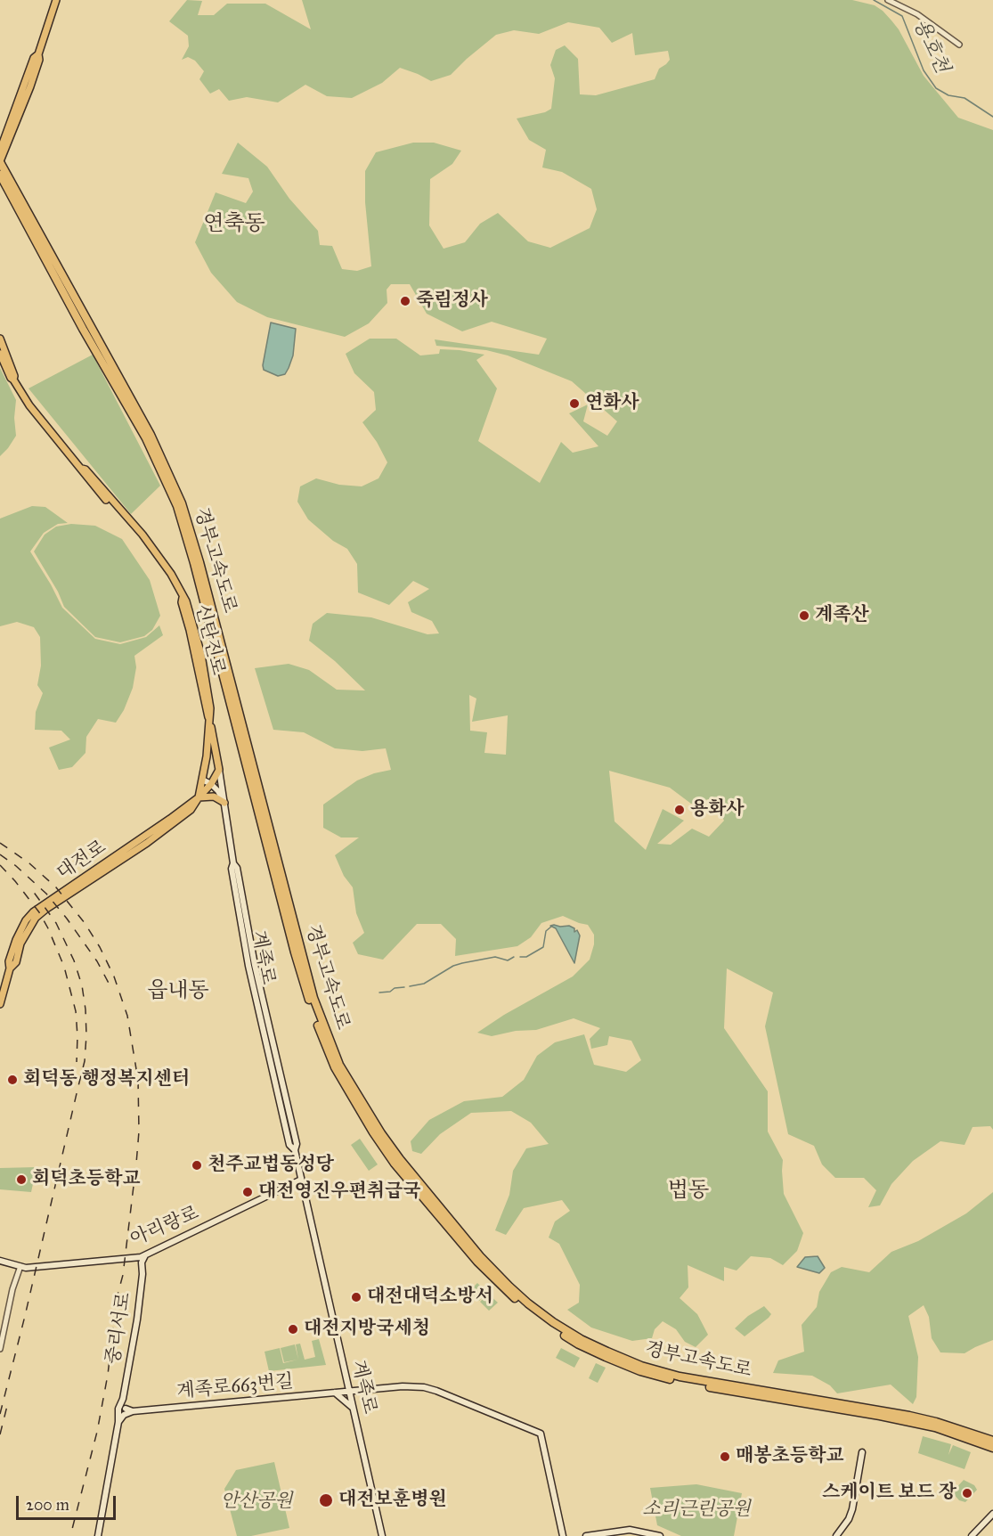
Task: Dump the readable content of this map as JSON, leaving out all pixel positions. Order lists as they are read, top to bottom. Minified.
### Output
{"streets":{"highway":["경부고속도로"],"main road":["신탄진로","대전로","계족로","아리랑로","중리서로","계족로663번길"]},"crossings":[["신탄진로","대전로"],["신탄진로","계족로"],["대전로","계족로"],["계족로","아리랑로"],["계족로","계족로663번길"],["아리랑로","중리서로"],["중리서로","계족로663번길"]],"districts":["연축동","읍내동","법동"],"water":["용호천"],"parks":["안산공원","소리근린공원"],"places":["죽림정사","연화사","계족산","용화사","회덕동 행정복지센터","천주교법동성당","회덕초등학교","대전영진우편취급국","대전대덕소방서","대전지방국세청","매봉초등학교","스케이트 보드 장","대전보훈병원"],"scale_bar":"200 m"}
